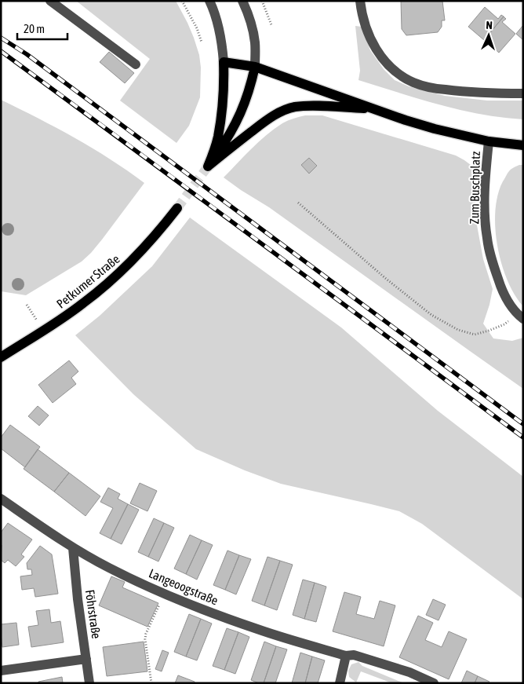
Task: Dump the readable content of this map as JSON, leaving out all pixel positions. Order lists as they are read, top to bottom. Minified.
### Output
{"streets":{"main road":["Petkumer Straße"],"street":["Zum Buschplatz","Langeoogstraße","Föhrstraße"]},"crossings":[["Langeoogstraße","Föhrstraße"]],"scale_bar":"20 m","north":"top"}
